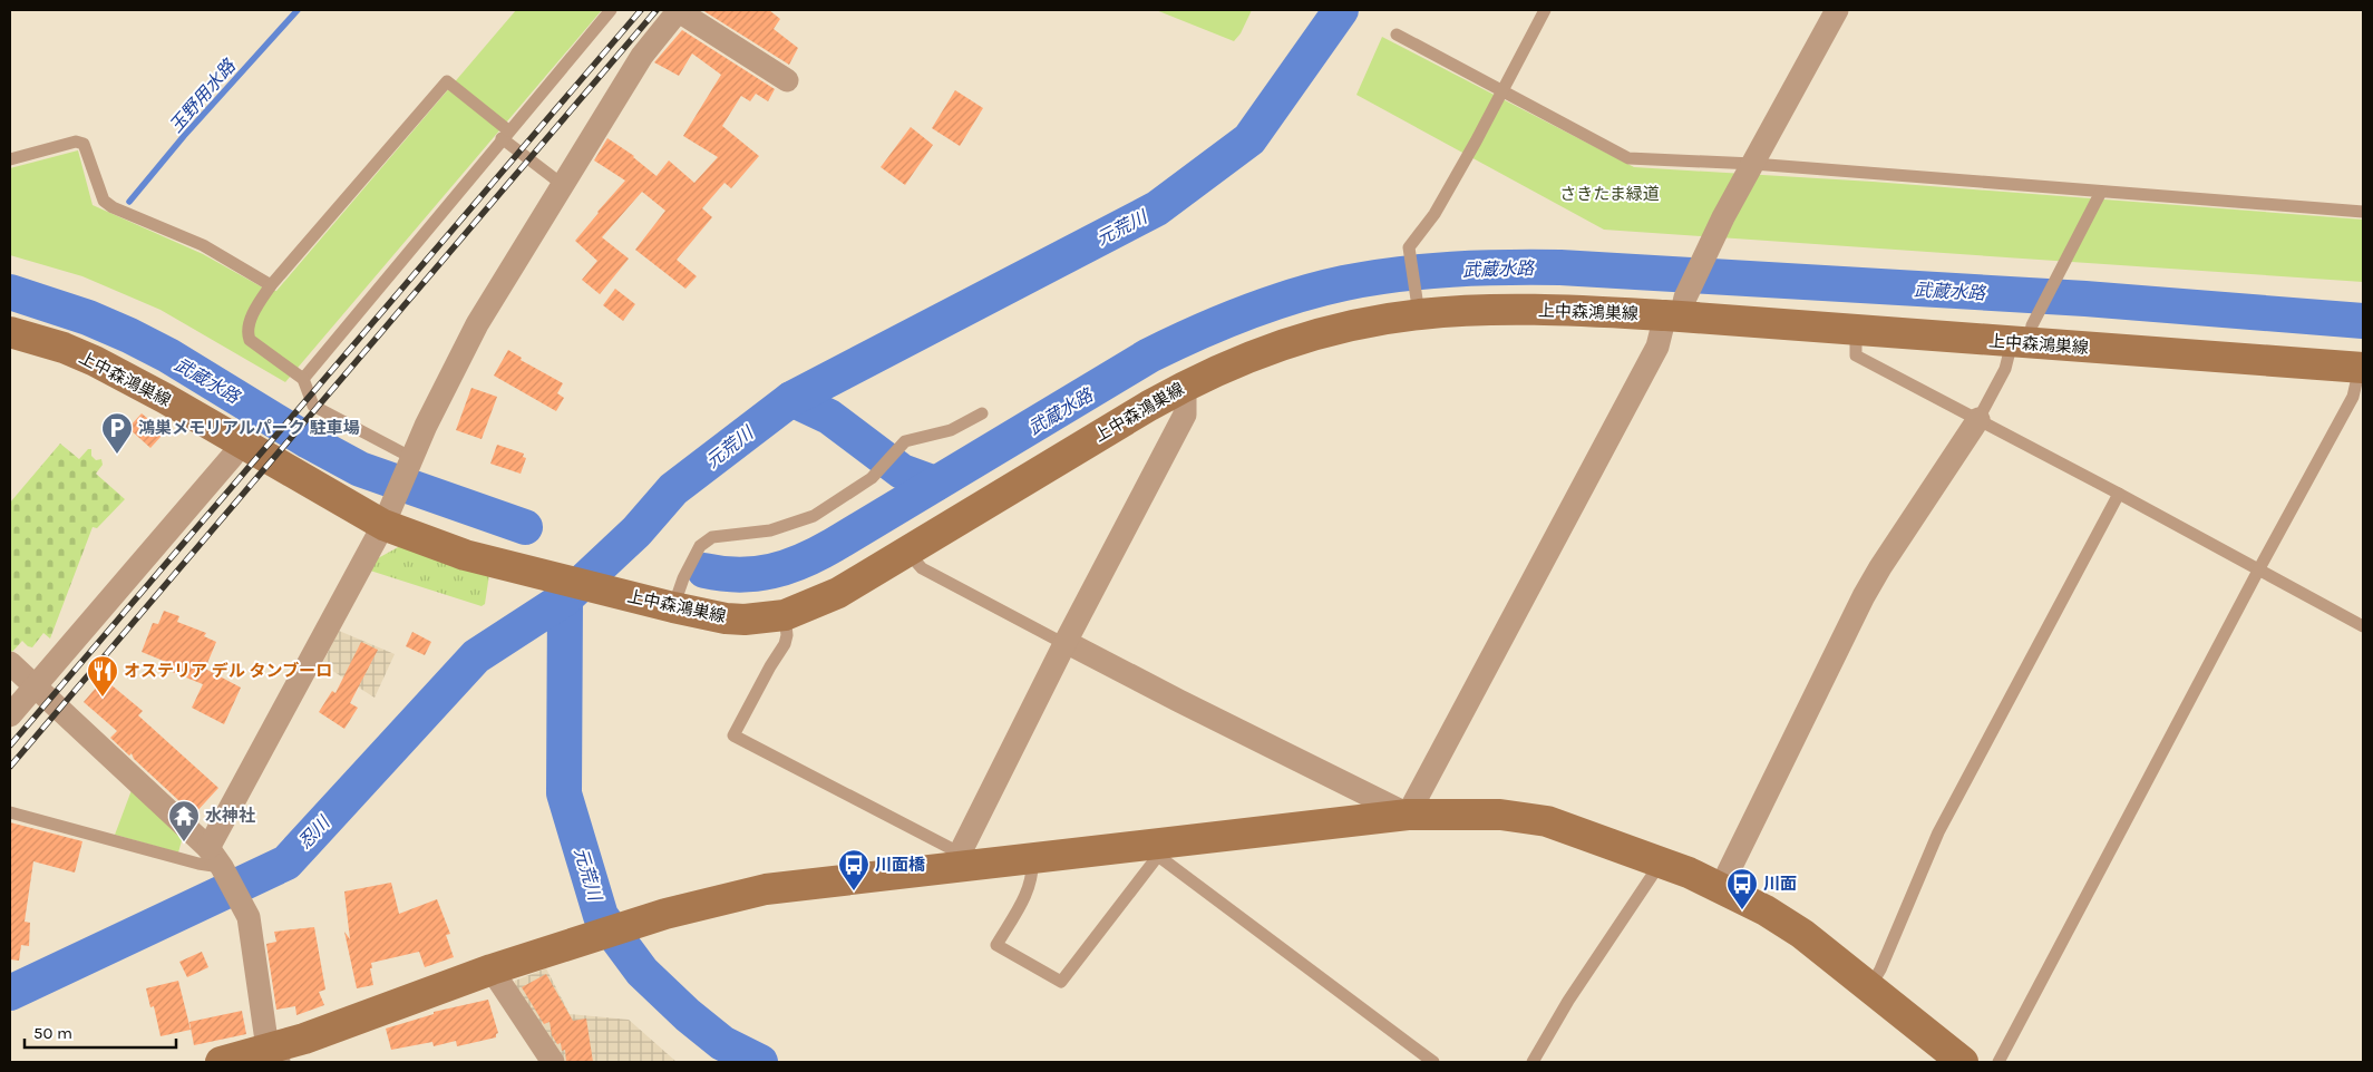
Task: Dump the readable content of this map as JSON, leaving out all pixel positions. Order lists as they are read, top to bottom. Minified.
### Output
{"streets":{"main road":["上中森鴻巣線"]},"water":["玉野用水路","元荒川","武蔵水路","忍川"],"parks":["さきたま緑道"],"places":{"parking":["鴻巣メモリアルパーク 駐車場"],"restaurant":["オステリア デル タンブーロ"],"temple":["水神社"],"bus stop":["川面橋","川面"]},"scale_bar":"50 m"}
